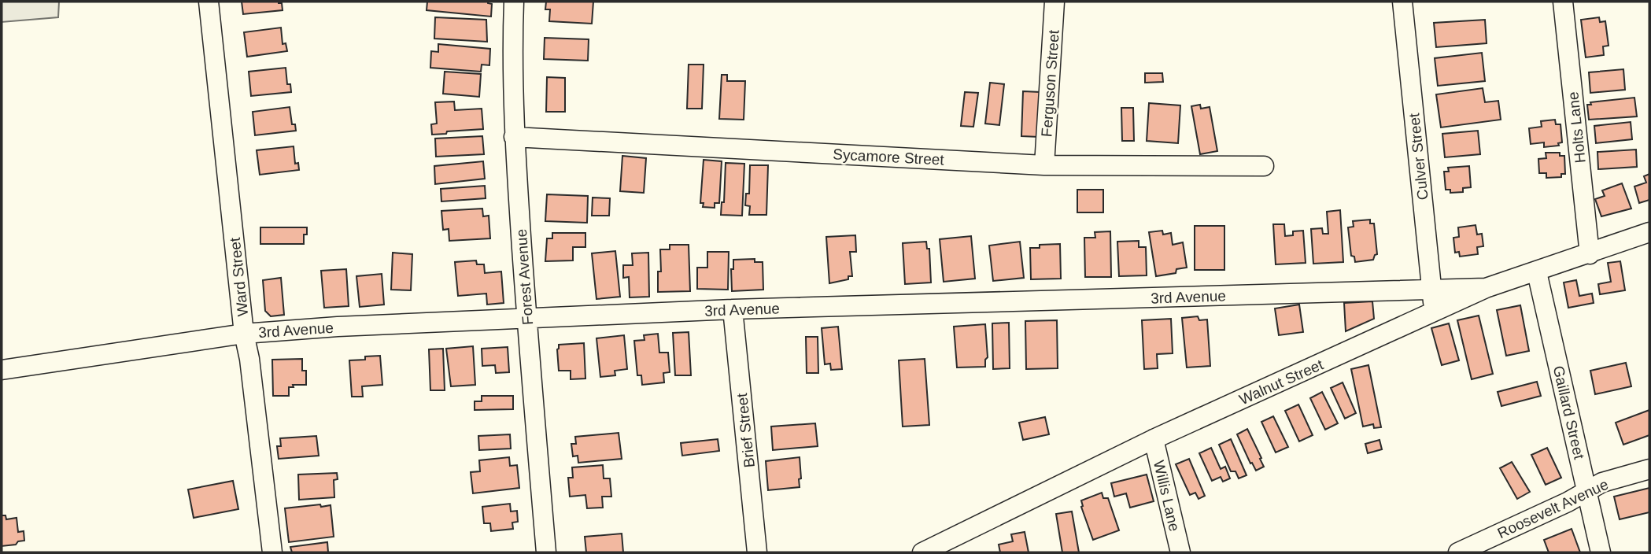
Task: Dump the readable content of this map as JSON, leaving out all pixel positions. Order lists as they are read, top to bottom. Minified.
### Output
{"streets":{"street":["Ferguson Street","Holts Lane","Sycamore Street","Culver Street","Ward Street","Forest Avenue","3rd Avenue","Walnut Street","Gaillard Street","Brief Street","Willis Lane","Roosevelt Avenue"]},"crossings":[["Ferguson Street","Sycamore Street"],["Holts Lane","Walnut Street"],["Sycamore Street","Forest Avenue"],["Culver Street","3rd Avenue"],["Culver Street","Walnut Street"],["Ward Street","3rd Avenue"],["Forest Avenue","3rd Avenue"],["3rd Avenue","Walnut Street"],["3rd Avenue","Brief Street"],["Walnut Street","Gaillard Street"],["Walnut Street","Willis Lane"],["Gaillard Street","Roosevelt Avenue"]]}
